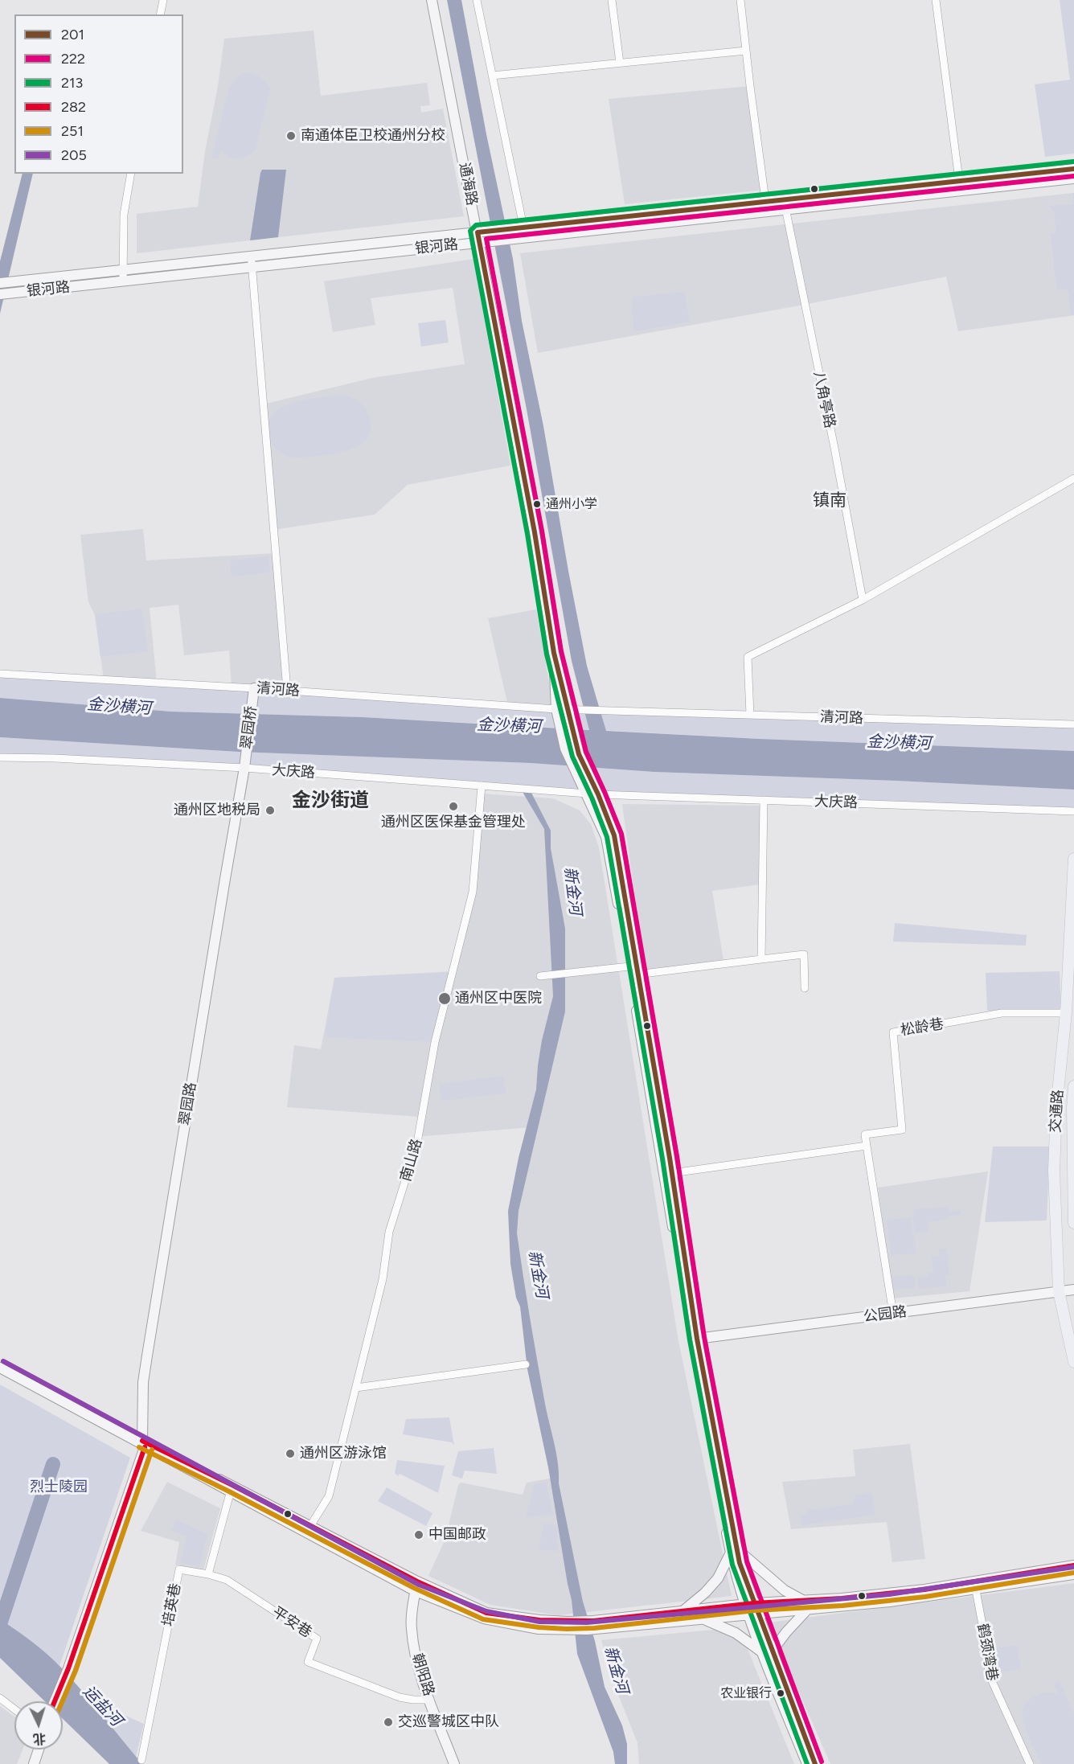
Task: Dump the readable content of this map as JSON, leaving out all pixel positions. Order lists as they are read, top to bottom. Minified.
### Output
{"streets":{"main road":["交通路"],"street":["通海路","银河路","八角亭路","清河路","翠园桥","大庆路","松龄巷","翠园路","南山路","公园路","培英巷","平安巷","鹤颈湾巷","朝阳路"]},"crossings":[["通海路","银河路"],["通海路","清河路"],["通海路","大庆路"],["通海路","公园路"],["银河路","八角亭路"],["清河路","翠园桥"],["翠园桥","大庆路"],["翠园桥","翠园路"],["大庆路","翠园路"],["大庆路","南山路"],["松龄巷","交通路"],["交通路","公园路"],["培英巷","平安巷"],["平安巷","朝阳路"]],"districts":["镇南","金沙街道"],"water":["金沙横河","新金河","运盐河"],"parks":["烈士陵园"],"places":["南通体臣卫校通州分校","通州小学","通州区医保基金管理处","通州区地税局","通州区中医院","通州区游泳馆","中国邮政","农业银行","交巡警城区中队"],"lines":["transit line 213","transit line 201","transit line 222","transit line 205","transit line 282","transit line 251"],"legend":["201","222","213","282","251","205"],"north":"bottom"}
